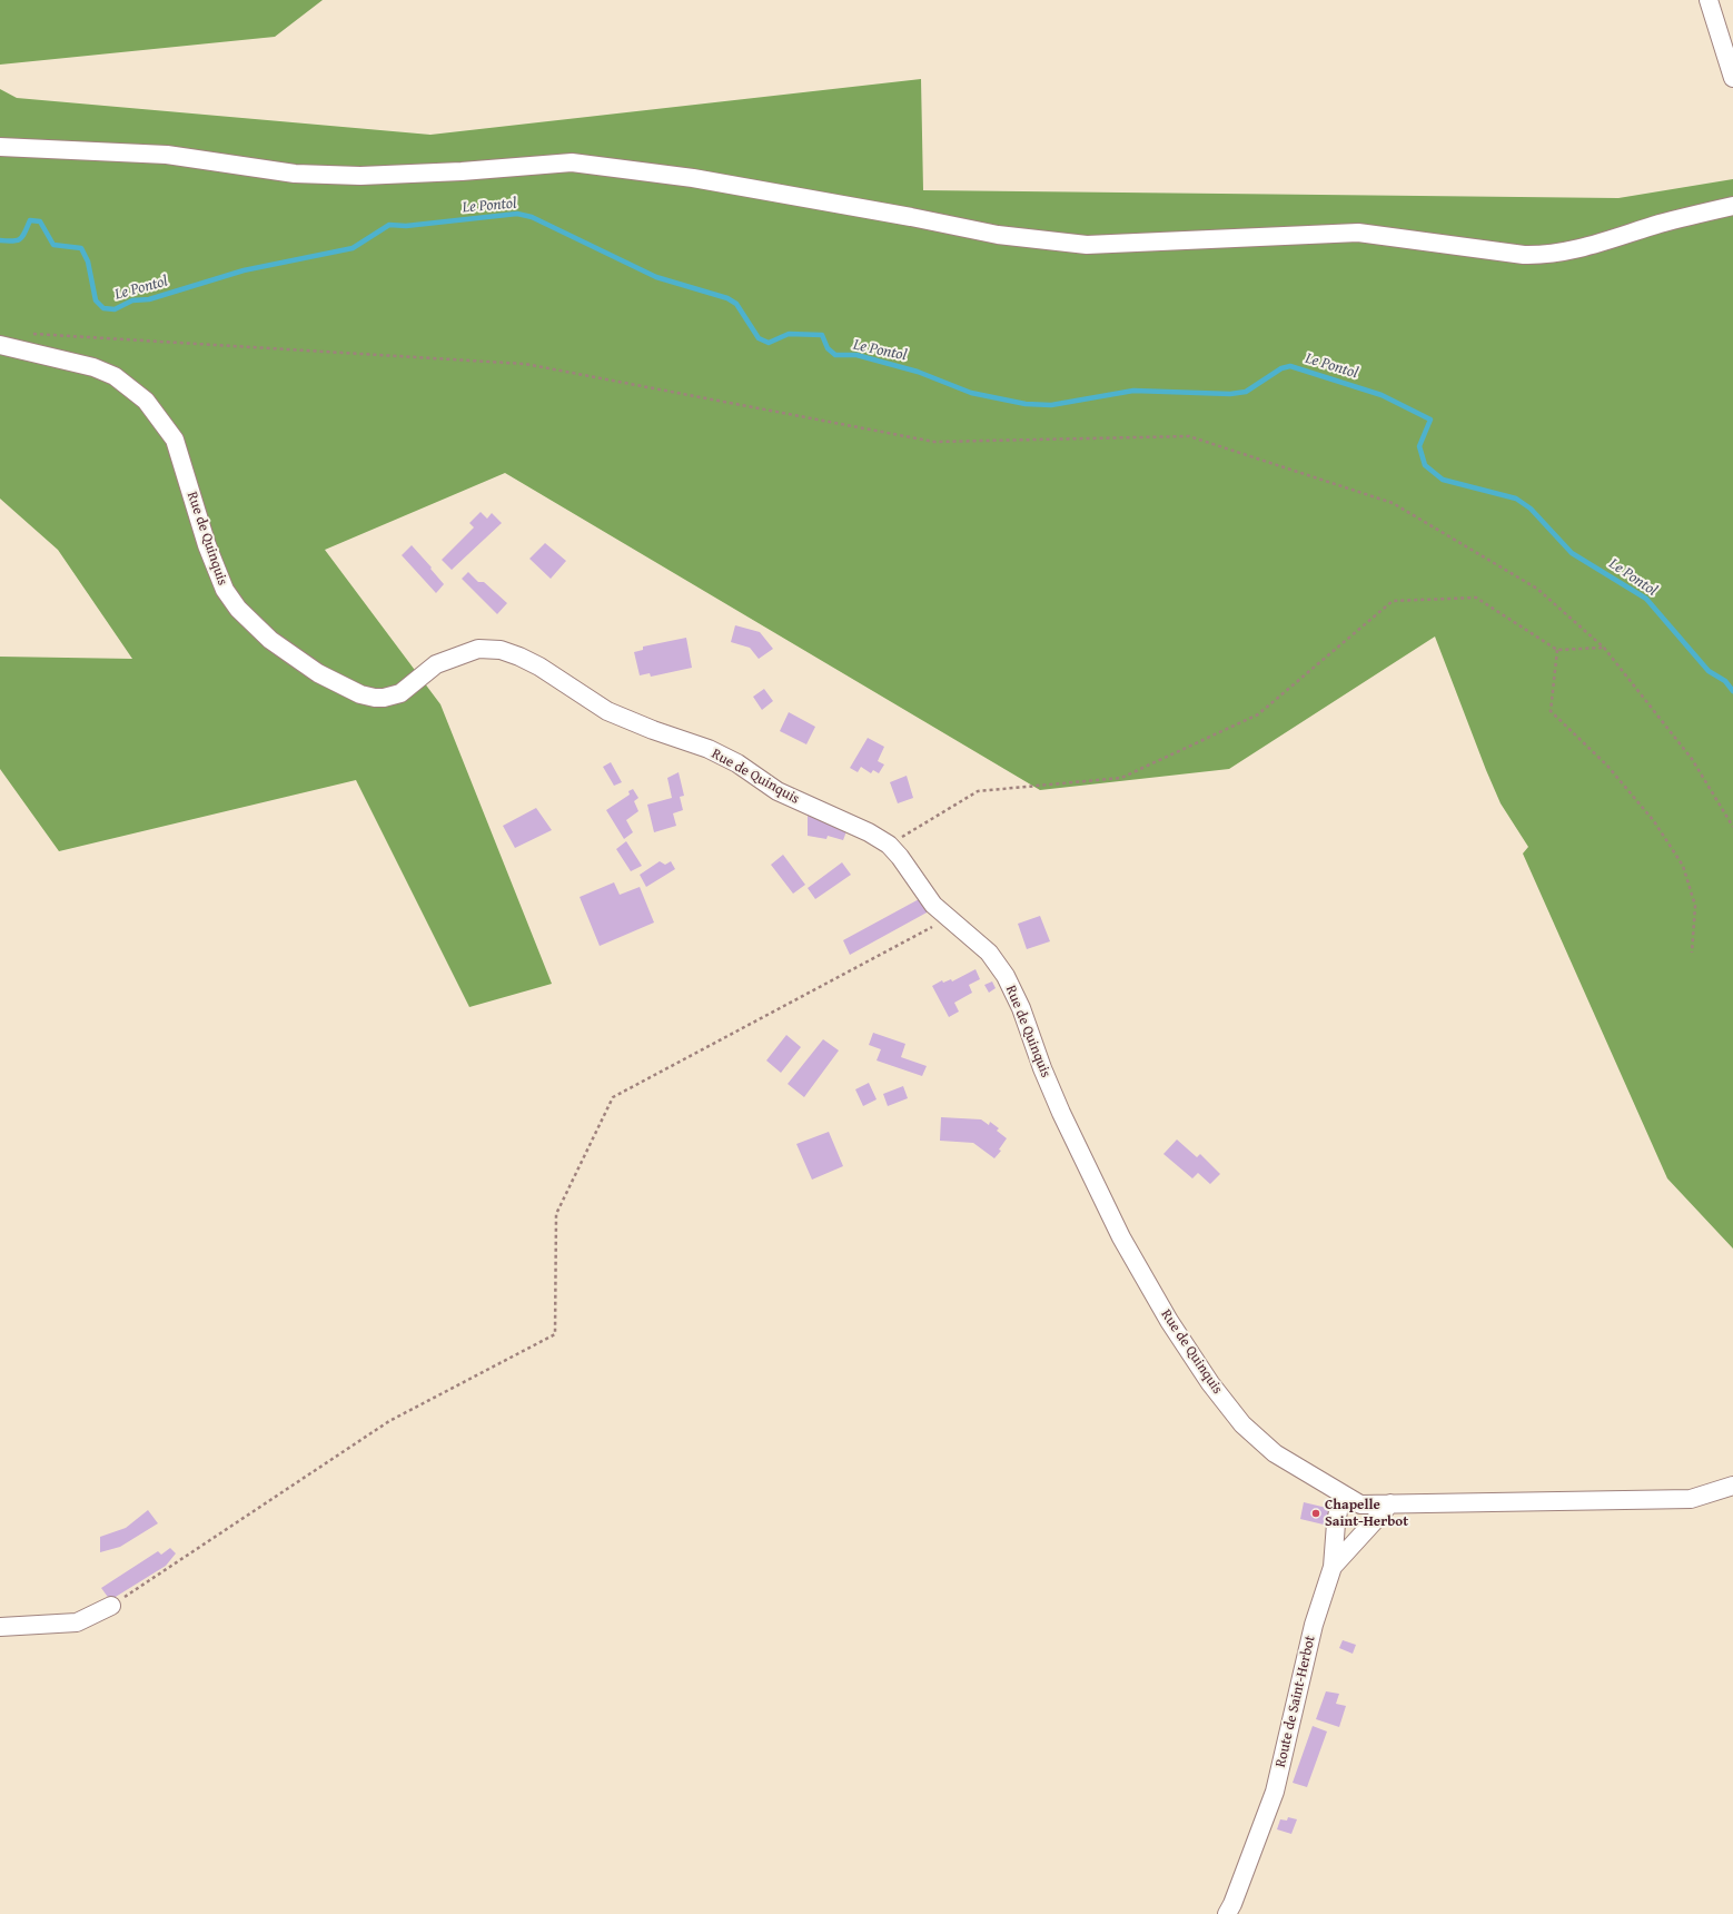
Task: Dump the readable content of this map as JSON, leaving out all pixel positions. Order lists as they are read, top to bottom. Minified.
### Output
{"streets":{"street":["Rue de Quinquis","Route de Saint-Herbot"]},"crossings":[["Rue de Quinquis","Route de Saint-Herbot"]],"water":["Le Pontol"],"places":["Chapelle Saint-Herbot"]}
